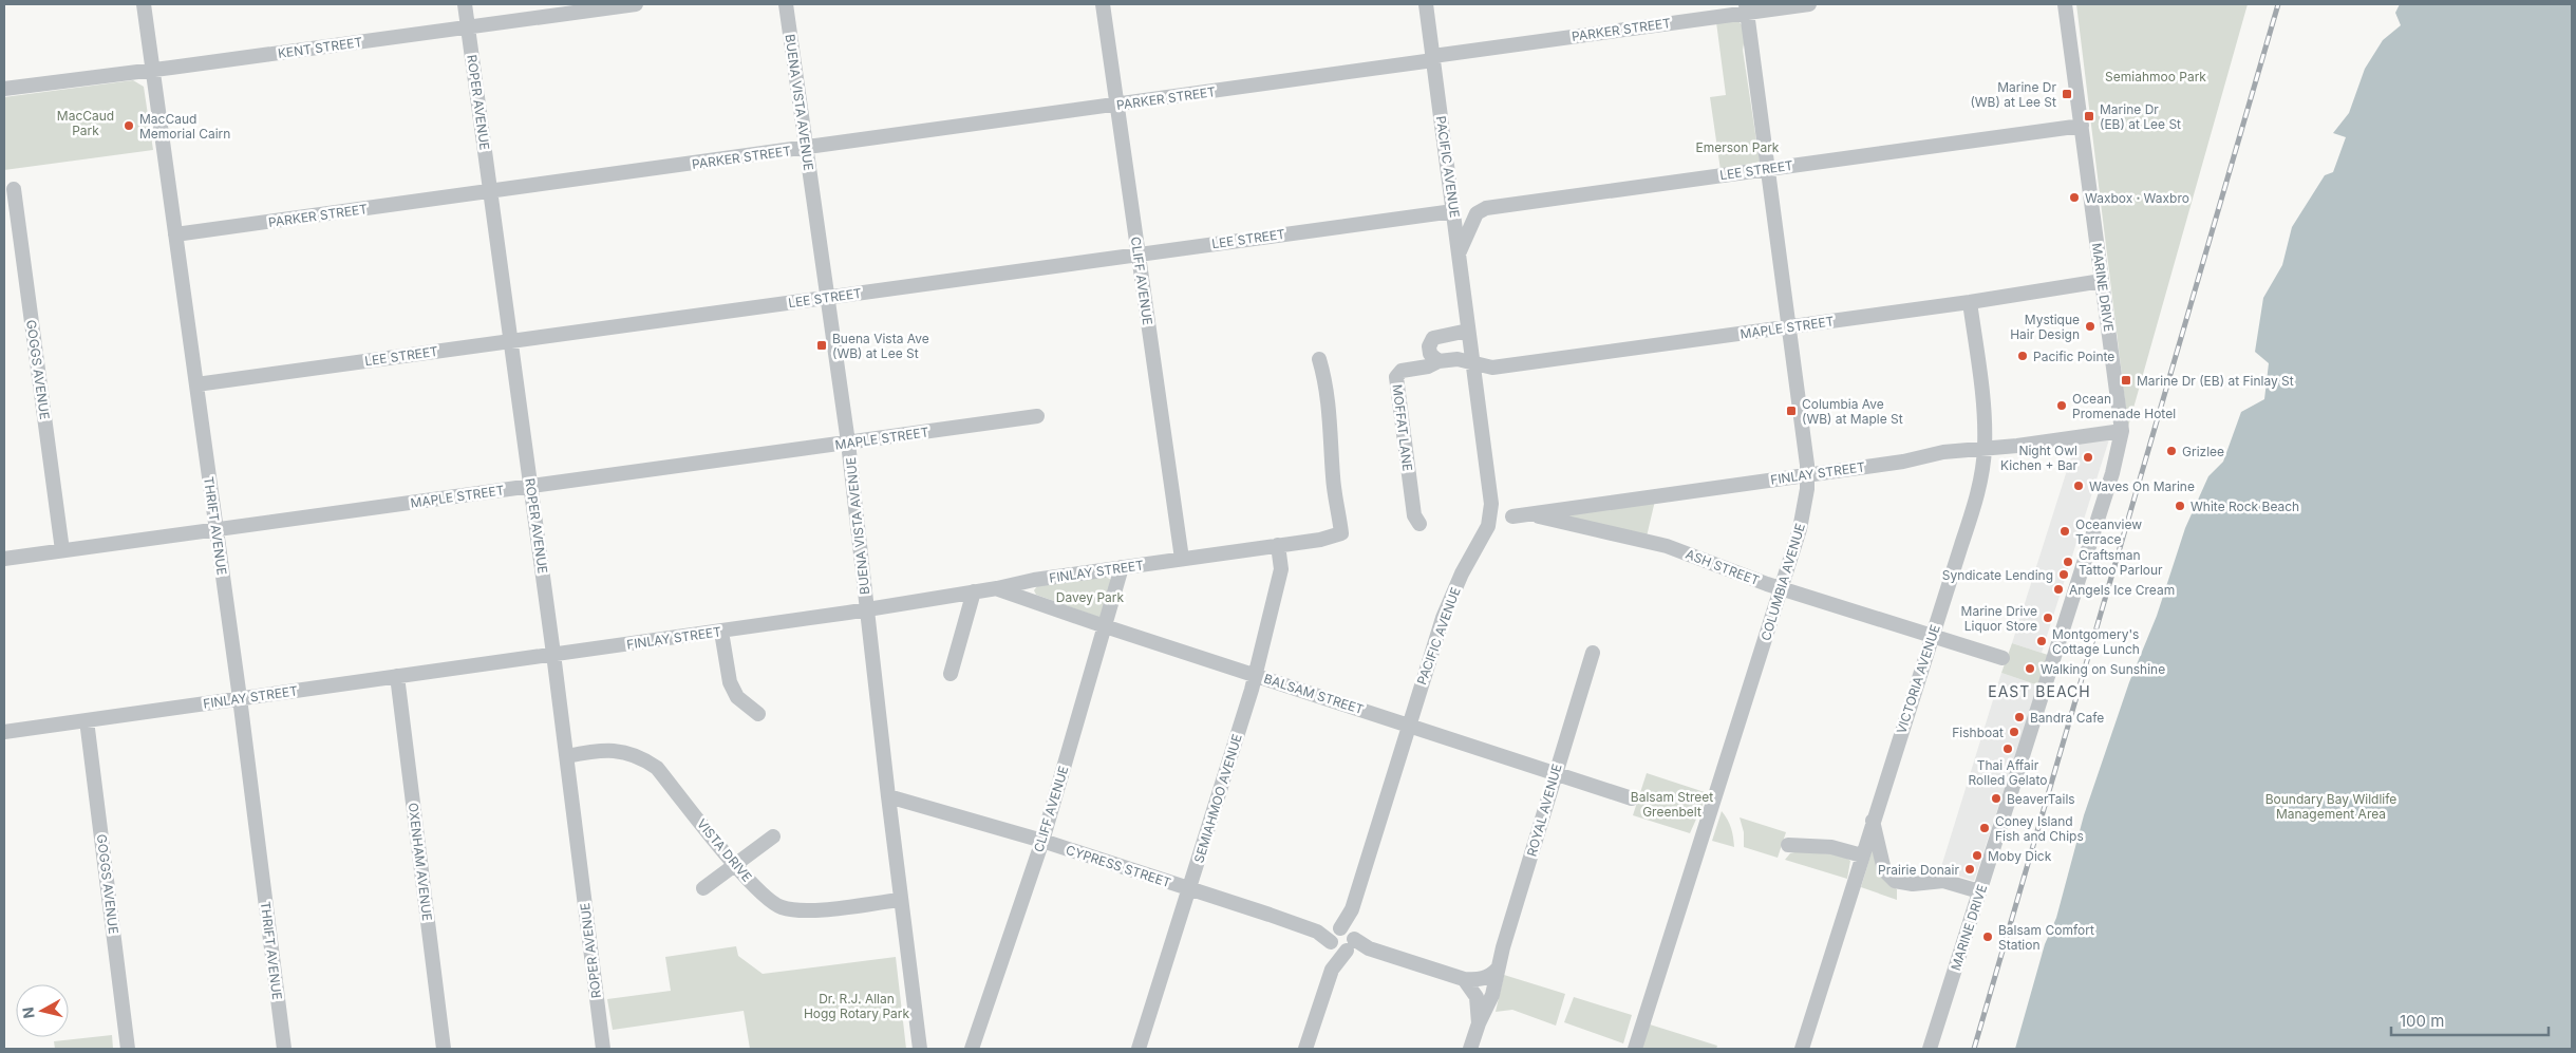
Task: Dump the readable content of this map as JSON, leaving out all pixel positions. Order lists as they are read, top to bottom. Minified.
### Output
{"streets":{"street":["PARKER STREET","KENT STREET","ROPER AVENUE","BUENA VISTA AVENUE","PACIFIC AVENUE","LEE STREET","CLIFF AVENUE","MARINE DRIVE","MAPLE STREET","GOGGS AVENUE","MOFFAT LANE","FINLAY STREET","THRIFT AVENUE","ASH STREET","COLUMBIA AVENUE","VICTORIA AVENUE","BALSAM STREET","SEMIAHMOO AVENUE","ROYAL AVENUE","VISTA DRIVE","OXENHAM AVENUE","CYPRESS STREET"]},"crossings":[["PARKER STREET","ROPER AVENUE"],["PARKER STREET","BUENA VISTA AVENUE"],["PARKER STREET","PACIFIC AVENUE"],["PARKER STREET","CLIFF AVENUE"],["PARKER STREET","THRIFT AVENUE"],["PARKER STREET","COLUMBIA AVENUE"],["KENT STREET","ROPER AVENUE"],["KENT STREET","THRIFT AVENUE"],["ROPER AVENUE","LEE STREET"],["ROPER AVENUE","MAPLE STREET"],["ROPER AVENUE","FINLAY STREET"],["ROPER AVENUE","VISTA DRIVE"],["BUENA VISTA AVENUE","LEE STREET"],["BUENA VISTA AVENUE","MAPLE STREET"],["BUENA VISTA AVENUE","FINLAY STREET"],["BUENA VISTA AVENUE","VISTA DRIVE"],["BUENA VISTA AVENUE","CYPRESS STREET"],["PACIFIC AVENUE","LEE STREET"],["PACIFIC AVENUE","MAPLE STREET"],["PACIFIC AVENUE","BALSAM STREET"],["PACIFIC AVENUE","CYPRESS STREET"],["LEE STREET","CLIFF AVENUE"],["LEE STREET","MARINE DRIVE"],["LEE STREET","THRIFT AVENUE"],["LEE STREET","COLUMBIA AVENUE"],["CLIFF AVENUE","FINLAY STREET"],["CLIFF AVENUE","BALSAM STREET"],["CLIFF AVENUE","CYPRESS STREET"],["MARINE DRIVE","MAPLE STREET"],["MARINE DRIVE","FINLAY STREET"],["MAPLE STREET","GOGGS AVENUE"],["MAPLE STREET","THRIFT AVENUE"],["MAPLE STREET","COLUMBIA AVENUE"],["MAPLE STREET","VICTORIA AVENUE"],["GOGGS AVENUE","FINLAY STREET"],["FINLAY STREET","THRIFT AVENUE"],["FINLAY STREET","ASH STREET"],["FINLAY STREET","COLUMBIA AVENUE"],["FINLAY STREET","VICTORIA AVENUE"],["FINLAY STREET","BALSAM STREET"],["FINLAY STREET","SEMIAHMOO AVENUE"],["FINLAY STREET","OXENHAM AVENUE"],["ASH STREET","COLUMBIA AVENUE"],["ASH STREET","VICTORIA AVENUE"],["BALSAM STREET","SEMIAHMOO AVENUE"],["BALSAM STREET","ROYAL AVENUE"],["SEMIAHMOO AVENUE","CYPRESS STREET"]],"districts":["EAST BEACH"],"parks":["Semiahmoo Park","MacCaud Park","Emerson Park","Davey Park","Balsam Street Greenbelt","Boundary Bay Wildlife Management Area","Dr. R.J. Allan Hogg Rotary Park"],"places":{"transit":["Marine Dr (WB) at Lee St","Marine Dr (EB) at Lee St","Buena Vista Ave (WB) at Lee St","Marine Dr (EB) at Finlay St","Columbia Ave (WB) at Maple St"],"other":["MacCaud Memorial Cairn","Waxbox · Waxbro","Mystique Hair Design","Pacific Pointe","Ocean Promenade Hotel","Grizlee","Night Owl Kichen + Bar","Waves On Marine","White Rock Beach","Oceanview Terrace","Craftsman Tattoo Parlour","Syndicate Lending","Angels Ice Cream","Marine Drive Liquor Store","Montgomery's Cottage Lunch","Walking on Sunshine","Bandra Cafe","Fishboat","Thai Affair Rolled Gelato","BeaverTails","Coney Island Fish and Chips","Moby Dick","Prairie Donair","Balsam Comfort Station"]},"scale_bar":"100 m","north":"left"}
